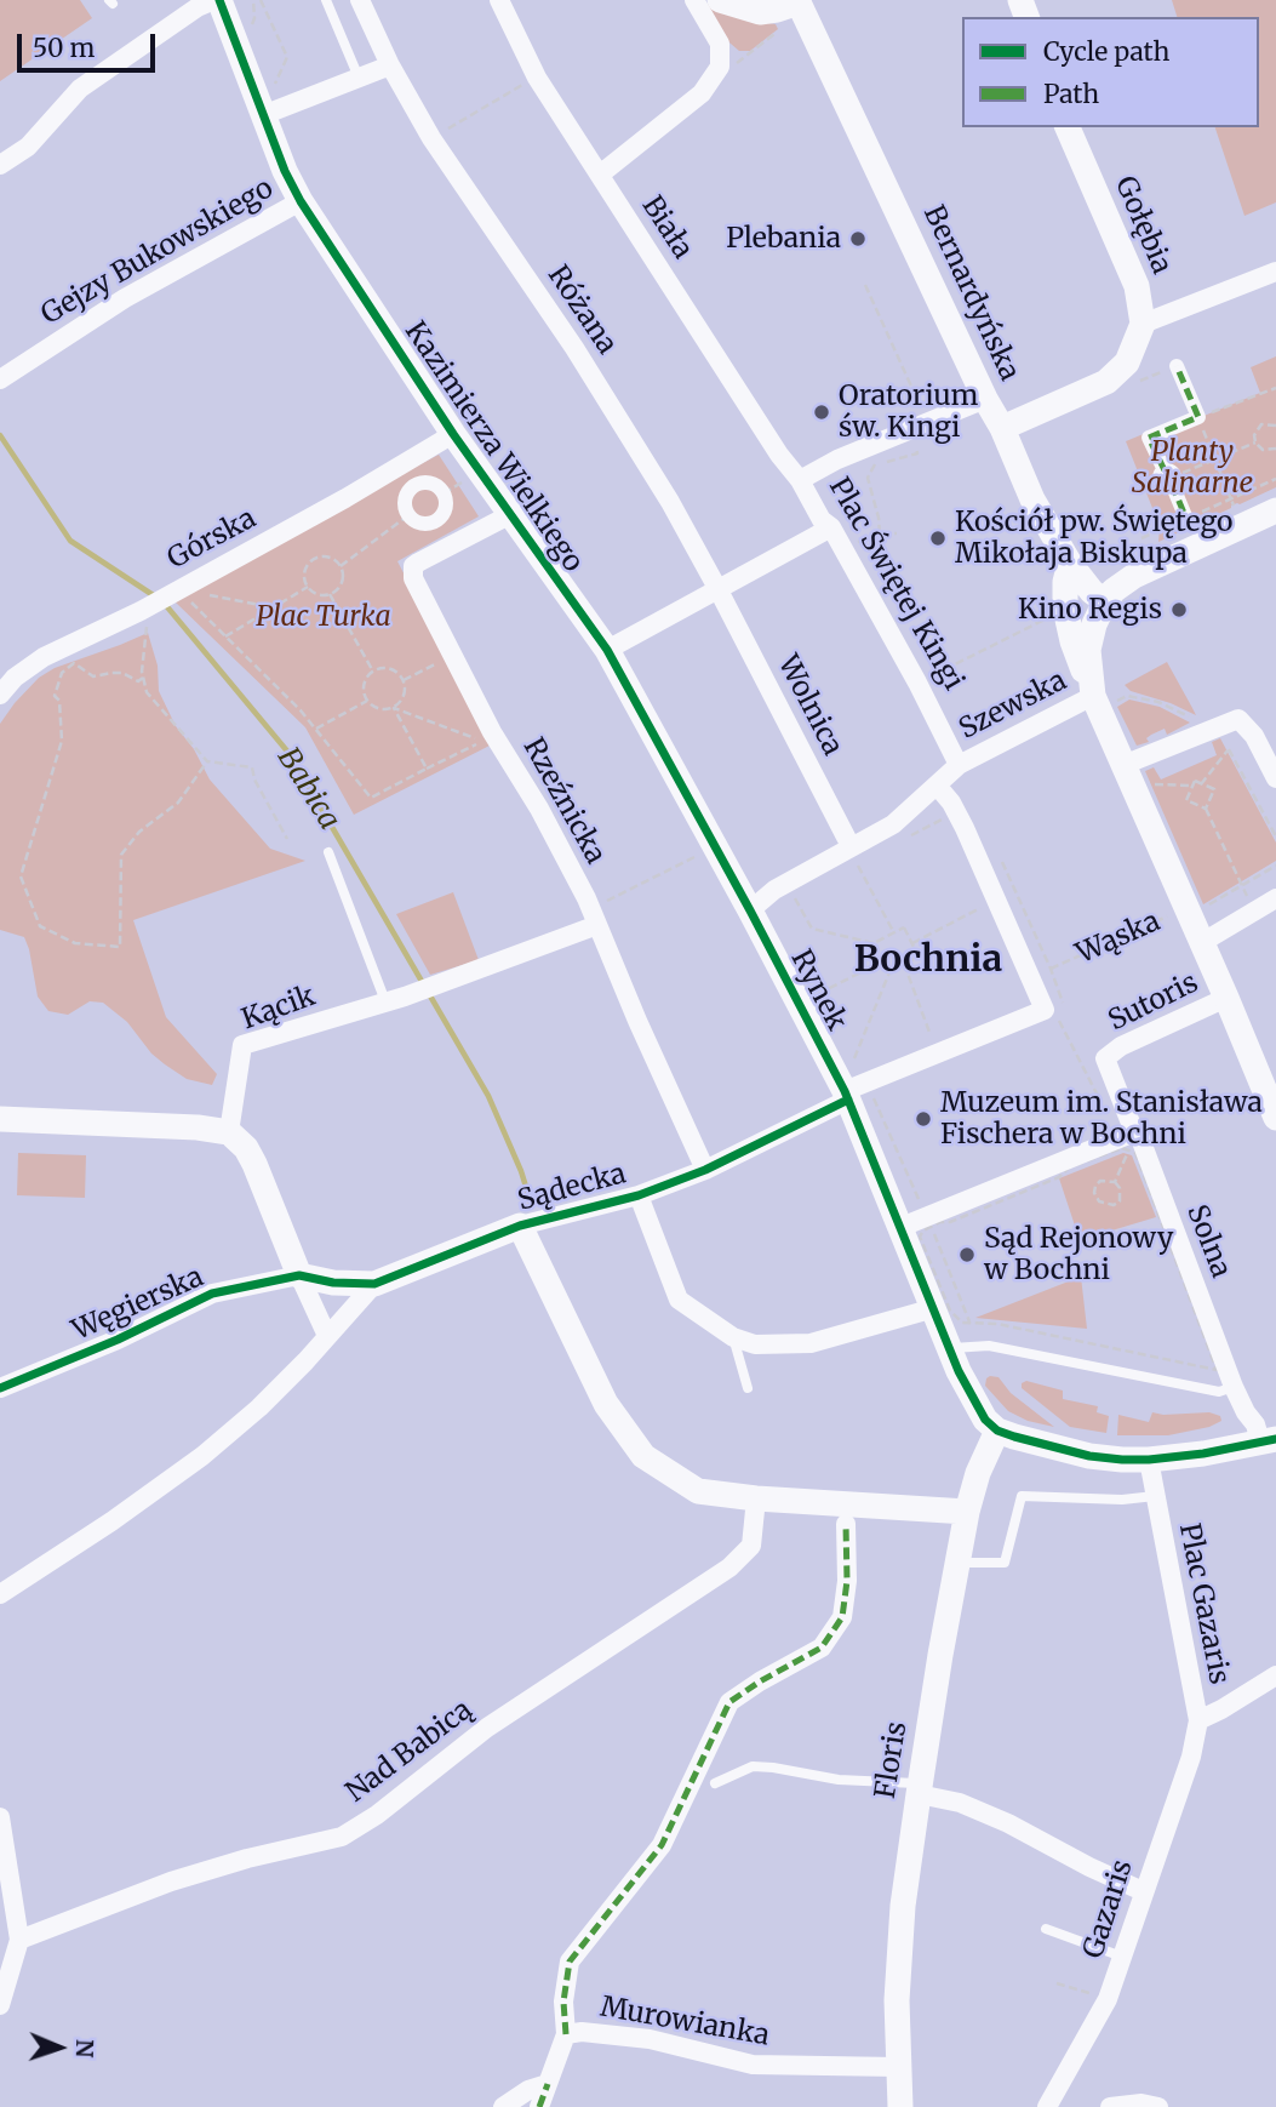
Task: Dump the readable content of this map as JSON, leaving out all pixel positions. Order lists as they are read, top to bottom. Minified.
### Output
{"streets":{"street":["Gołębia","Biała","Gejzy Bukowskiego","Bernardyńska","Różana","Kazimierza Wielkiego","Górska","Plac Świętej Kingi","Wolnica","Szewska","Rzeźnicka","Rynek","Sutoris","Kącik","Sądecka","Solna","Węgierska","Plac Gazaris","Nad Babicą","Floris","Gazaris","Murowianka"],"path":["Wąska"]},"crossings":[["Biała","Plac Świętej Kingi"],["Gejzy Bukowskiego","Kazimierza Wielkiego"],["Bernardyńska","Plac Świętej Kingi"],["Różana","Wolnica"],["Kazimierza Wielkiego","Górska"],["Kazimierza Wielkiego","Rzeźnicka"],["Kazimierza Wielkiego","Rynek"],["Plac Świętej Kingi","Szewska"],["Rzeźnicka","Kącik"],["Rzeźnicka","Sądecka"],["Rynek","Sądecka"],["Rynek","Floris"],["Sutoris","Solna"],["Sądecka","Węgierska"],["Plac Gazaris","Gazaris"],["Floris","Murowianka"]],"districts":["Bochnia"],"water":["Babica"],"parks":["Planty Salinarne","Plac Turka"],"places":["Plebania","Oratorium św. Kingi","Kościół pw. Świętego Mikołaja Biskupa","Kino Regis","Muzeum im. Stanisława Fischera w Bochni","Sąd Rejonowy w Bochni"],"legend":["Cycle path","Path"],"scale_bar":"50 m","north":"right"}
